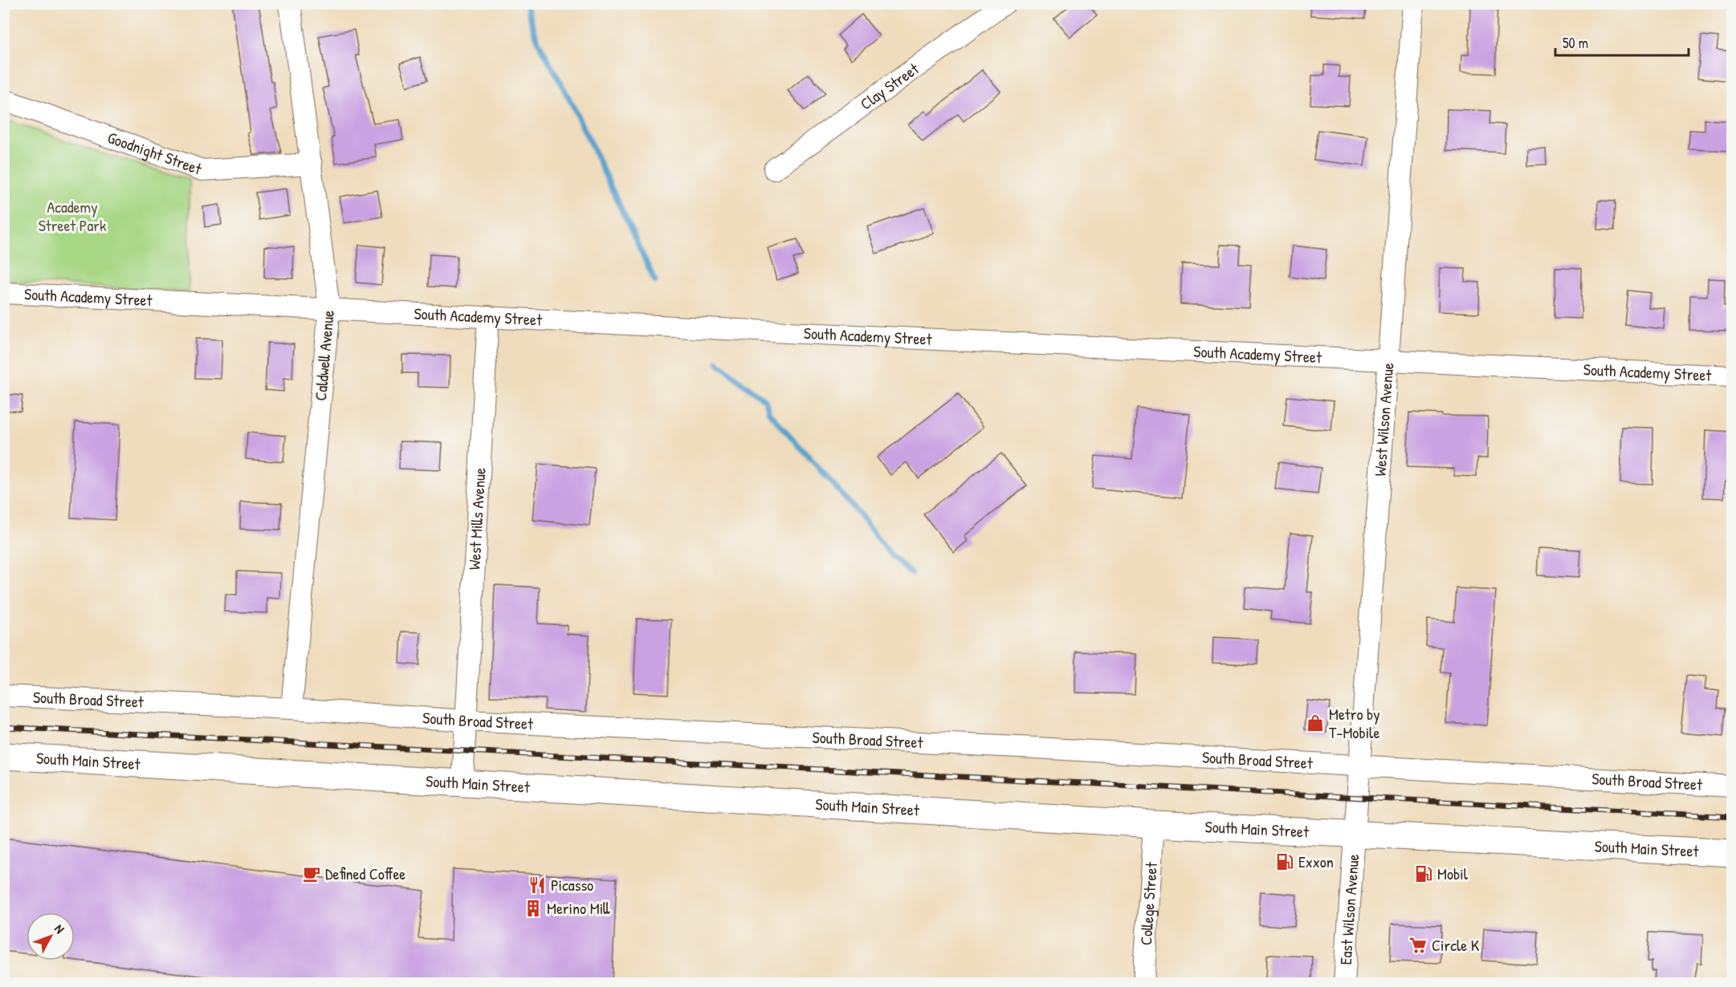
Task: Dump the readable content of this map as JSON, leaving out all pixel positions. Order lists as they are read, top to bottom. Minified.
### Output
{"streets":{"main road":["South Main Street"],"street":["Clay Street","Goodnight Street","South Academy Street","Caldwell Avenue","West Wilson Avenue","West Mills Avenue","South Broad Street","College Street","East Wilson Avenue"]},"crossings":[["Goodnight Street","Caldwell Avenue"],["South Academy Street","Caldwell Avenue"],["South Academy Street","West Wilson Avenue"],["South Academy Street","West Mills Avenue"],["Caldwell Avenue","South Broad Street"],["West Wilson Avenue","South Broad Street"],["West Wilson Avenue","South Main Street"],["West Wilson Avenue","East Wilson Avenue"],["West Mills Avenue","South Broad Street"],["West Mills Avenue","South Main Street"],["South Main Street","College Street"],["South Main Street","East Wilson Avenue"]],"parks":["Academy Street Park"],"places":{"shop":["Metro by T-Mobile"],"fuel station":["Exxon","Mobil"],"cafe":["Defined Coffee"],"restaurant":["Picasso"],"building":["Merino Mill"],"supermarket":["Circle K"]},"scale_bar":"50 m","north":"top right"}
